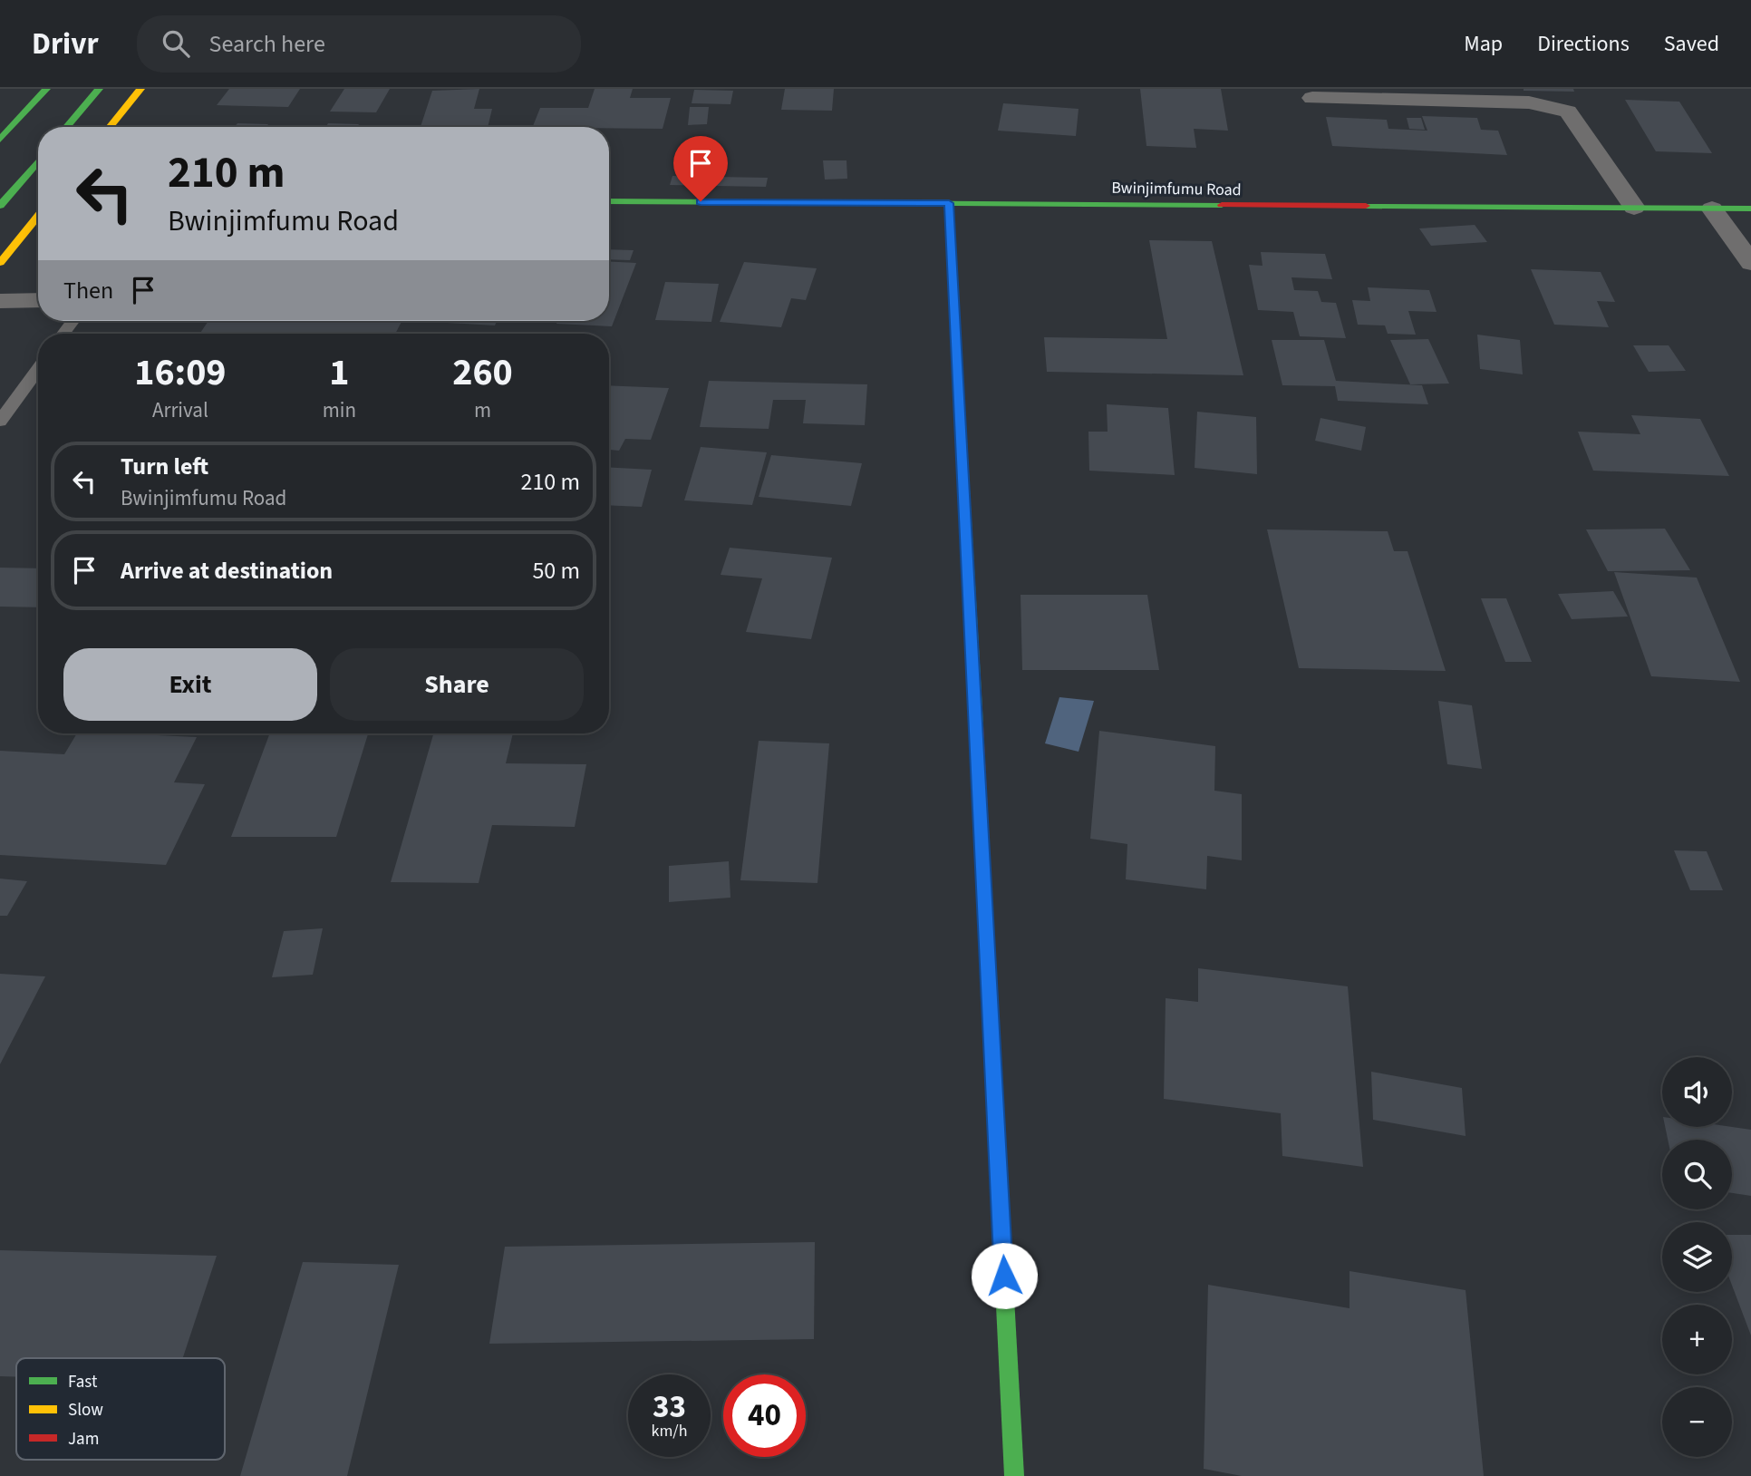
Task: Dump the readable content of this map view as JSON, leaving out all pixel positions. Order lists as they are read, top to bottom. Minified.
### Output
{"streets":{"street":["Bwinjimfumu Road"]},"legend":["Fast","Slow","Jam"],"page":{"header":"Drivr","search":"Search here","nav":["Map","Directions","Saved"],"turn":["210 m","Bwinjimfumu Road"],"then":"Then","eta":["16:09","Arrival","1","min","260","m"],"list":[{"name":"Turn left","note":"Bwinjimfumu Road","value":"210 m"},{"name":"Arrive at destination","value":"50 m"}],"buttons":["Exit","Share"],"map_buttons":["+","−"],"speed":"33 km/h","limit":"40"}}
